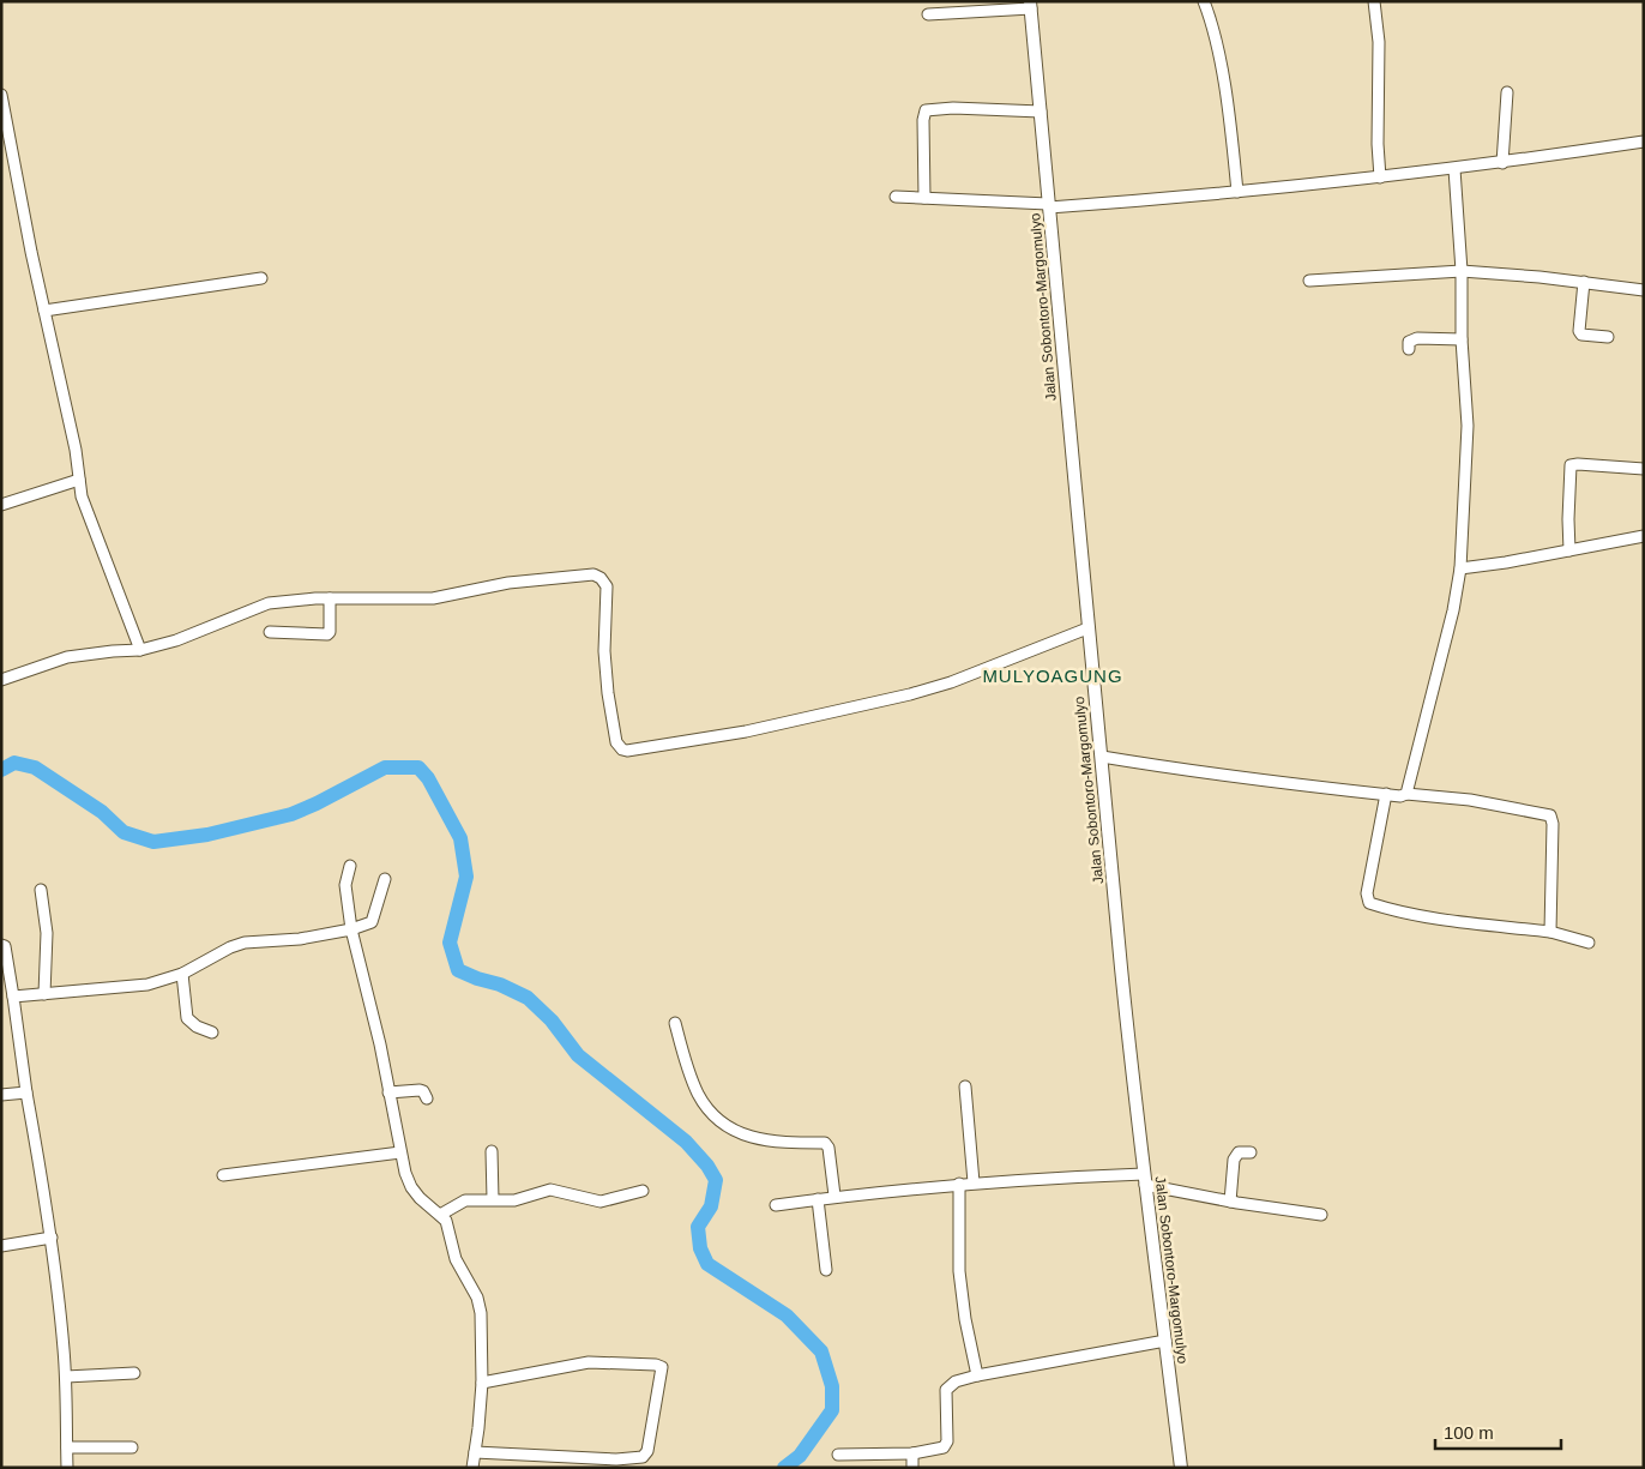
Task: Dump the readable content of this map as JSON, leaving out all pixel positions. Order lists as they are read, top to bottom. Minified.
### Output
{"streets":{"street":["Jalan Sobontoro-Margomulyo"]},"districts":["MULYOAGUNG"],"scale_bar":"100 m"}
